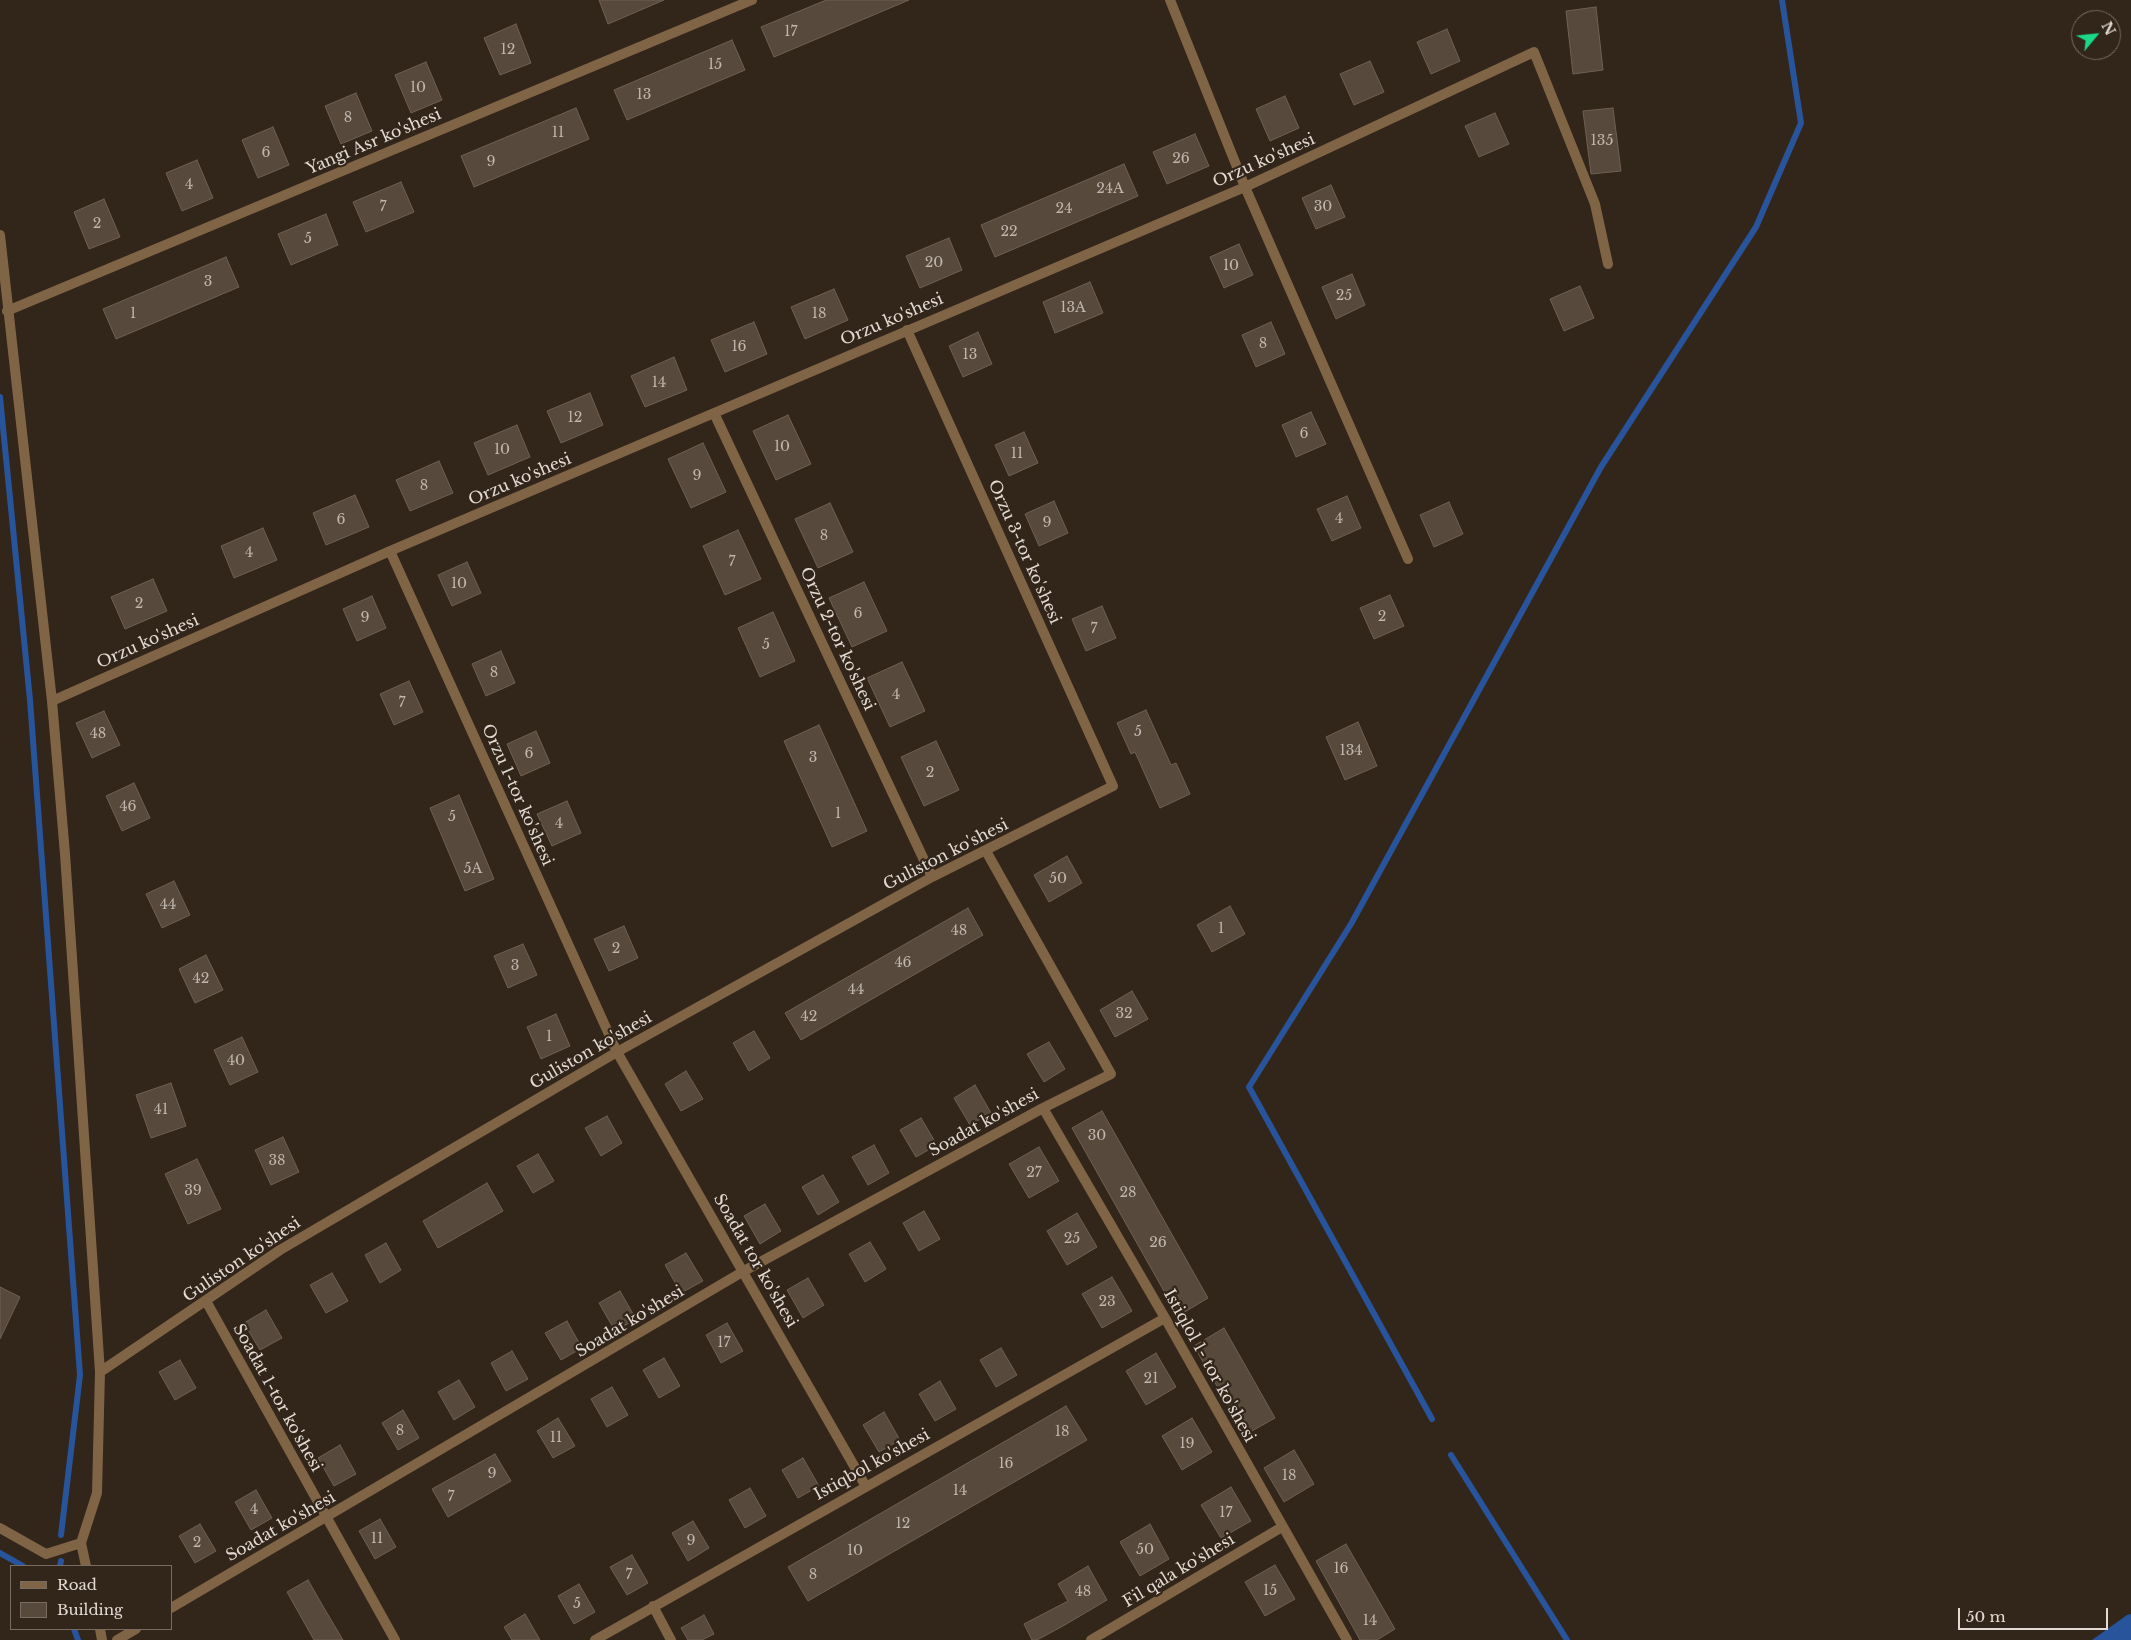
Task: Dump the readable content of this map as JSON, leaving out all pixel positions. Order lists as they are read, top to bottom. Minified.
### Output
{"streets":{"street":["Yangi Asr ko'shesi","Orzu ko'shesi","Orzu 3-tor ko'shesi","Orzu 2-tor ko'shesi","Orzu 1-tor ko'shesi","Guliston ko'shesi","Soadat ko'shesi","Soadat tor ko'shesi","Istiqlol 1- tor ko'shesi","Soadat 1-tor ko'shesi","Istiqbol ko'shesi","Fil qala ko'shesi"]},"crossings":[["Orzu ko'shesi","Orzu 3-tor ko'shesi"],["Orzu ko'shesi","Orzu 2-tor ko'shesi"],["Orzu ko'shesi","Orzu 1-tor ko'shesi"],["Orzu 3-tor ko'shesi","Guliston ko'shesi"],["Orzu 2-tor ko'shesi","Guliston ko'shesi"],["Orzu 1-tor ko'shesi","Guliston ko'shesi"],["Orzu 1-tor ko'shesi","Soadat tor ko'shesi"],["Guliston ko'shesi","Soadat ko'shesi"],["Guliston ko'shesi","Soadat tor ko'shesi"],["Guliston ko'shesi","Soadat 1-tor ko'shesi"],["Soadat ko'shesi","Soadat tor ko'shesi"],["Soadat ko'shesi","Istiqlol 1- tor ko'shesi"],["Soadat ko'shesi","Soadat 1-tor ko'shesi"],["Soadat tor ko'shesi","Istiqbol ko'shesi"],["Istiqlol 1- tor ko'shesi","Istiqbol ko'shesi"],["Istiqlol 1- tor ko'shesi","Fil qala ko'shesi"]],"house_numbers":["17","12","15","10","13","8","11","135","6","26","9","4","24A","7","30","24","2","22","5","20","10","3","25","13A","1","18","8","16","13","14","12","6","10","10","11","9","8","4","6","9","8","4","7","10","2","6","2","9","7","5","8","4","7","5","48","134","6","3","2","46","1","5","4","5A","50","44","1","48","2","46","3","42","44","32","42","1","40","41","30","38","27","39","28","25","26","23","17","21","8","18","11","19","16","9","18","14","7","4","17","12","11","9","2","50","10","16","7","8","15","48","5","14"],"legend":["Road","Building"],"scale_bar":"50 m","north":"top right"}
